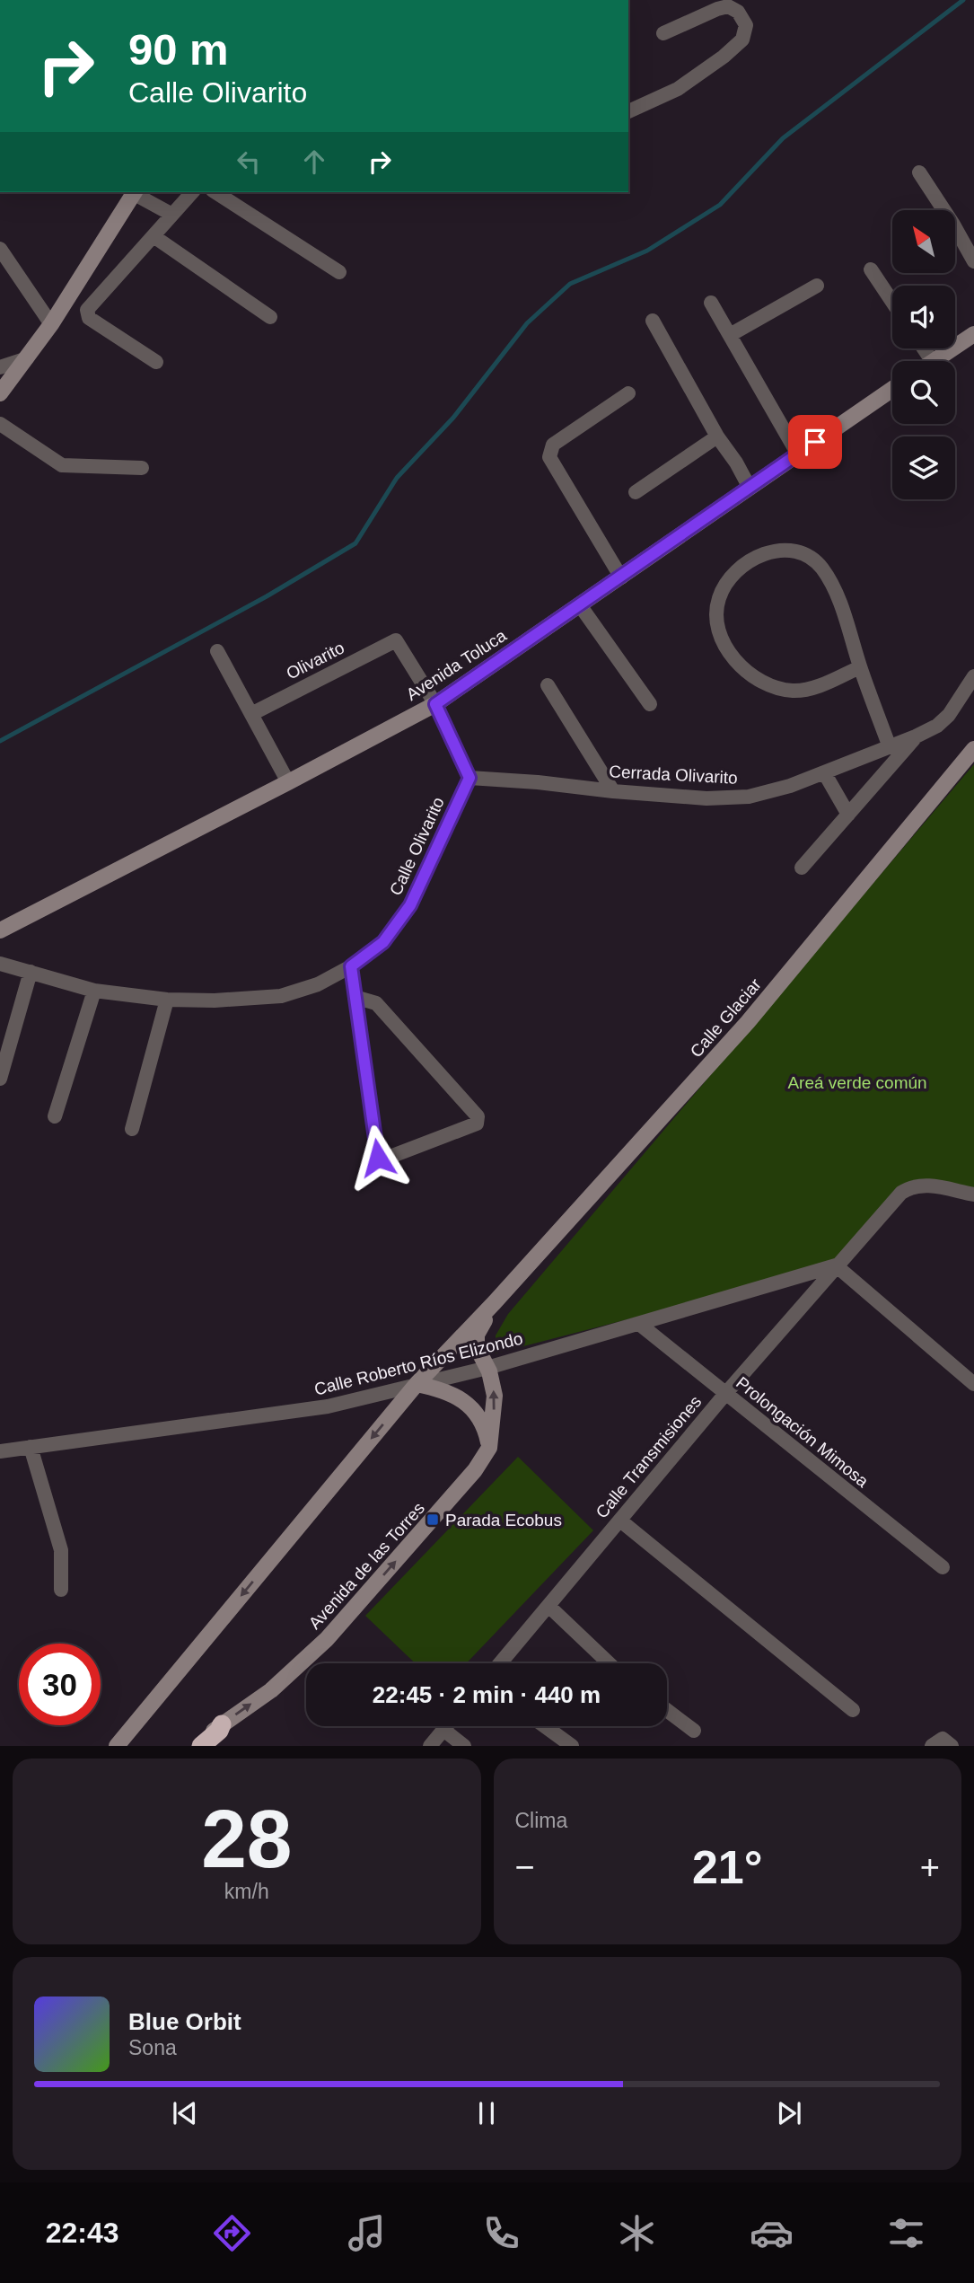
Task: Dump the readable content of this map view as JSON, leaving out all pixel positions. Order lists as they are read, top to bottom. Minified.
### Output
{"streets":{"street":["Olivarito","Avenida Toluca","Cerrada Olivarito","Calle Olivarito","Calle Glaciar","Calle Roberto Ríos Elizondo","Prolongación Mimosa","Calle Transmisiones","Avenida de las Torres"]},"crossings":[["Olivarito","Avenida Toluca"],["Cerrada Olivarito","Calle Olivarito"],["Calle Glaciar","Calle Roberto Ríos Elizondo"],["Calle Glaciar","Avenida de las Torres"],["Calle Roberto Ríos Elizondo","Prolongación Mimosa"],["Calle Roberto Ríos Elizondo","Calle Transmisiones"],["Calle Roberto Ríos Elizondo","Avenida de las Torres"],["Prolongación Mimosa","Calle Transmisiones"]],"parks":["Areá verde común"],"places":{"transit":["Parada Ecobus"]},"north":"top left","page":{"turn":["90 m","Calle Olivarito"],"limit":"30","trip":"22:45 · 2 min · 440 m","tile":[["28","km/h"],"Clima"],"heat":["−","21°","+"],"song":["Blue Orbit","Sona"],"tabs":"22:43"}}
